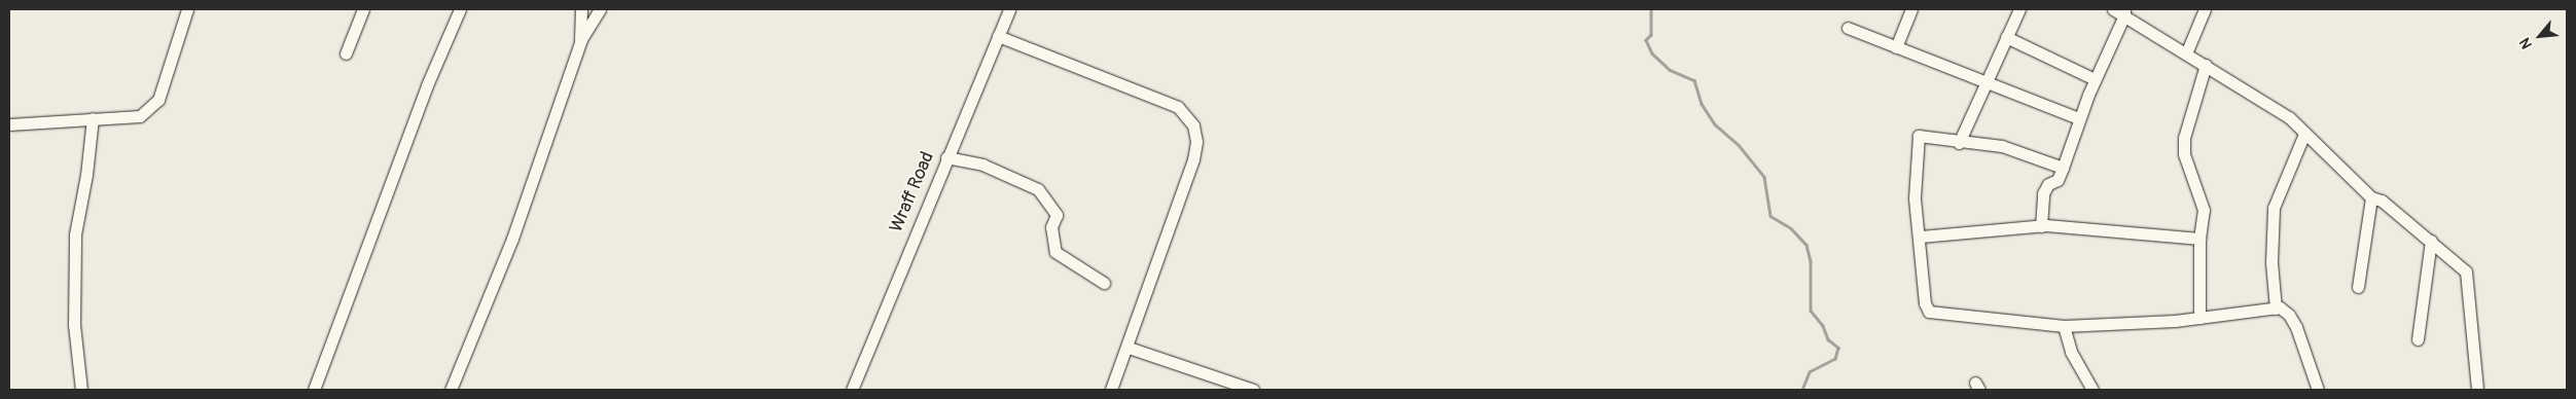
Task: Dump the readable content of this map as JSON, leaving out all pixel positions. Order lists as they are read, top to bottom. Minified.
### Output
{"streets":{"street":["Wraff Road"]},"north":"bottom left"}
